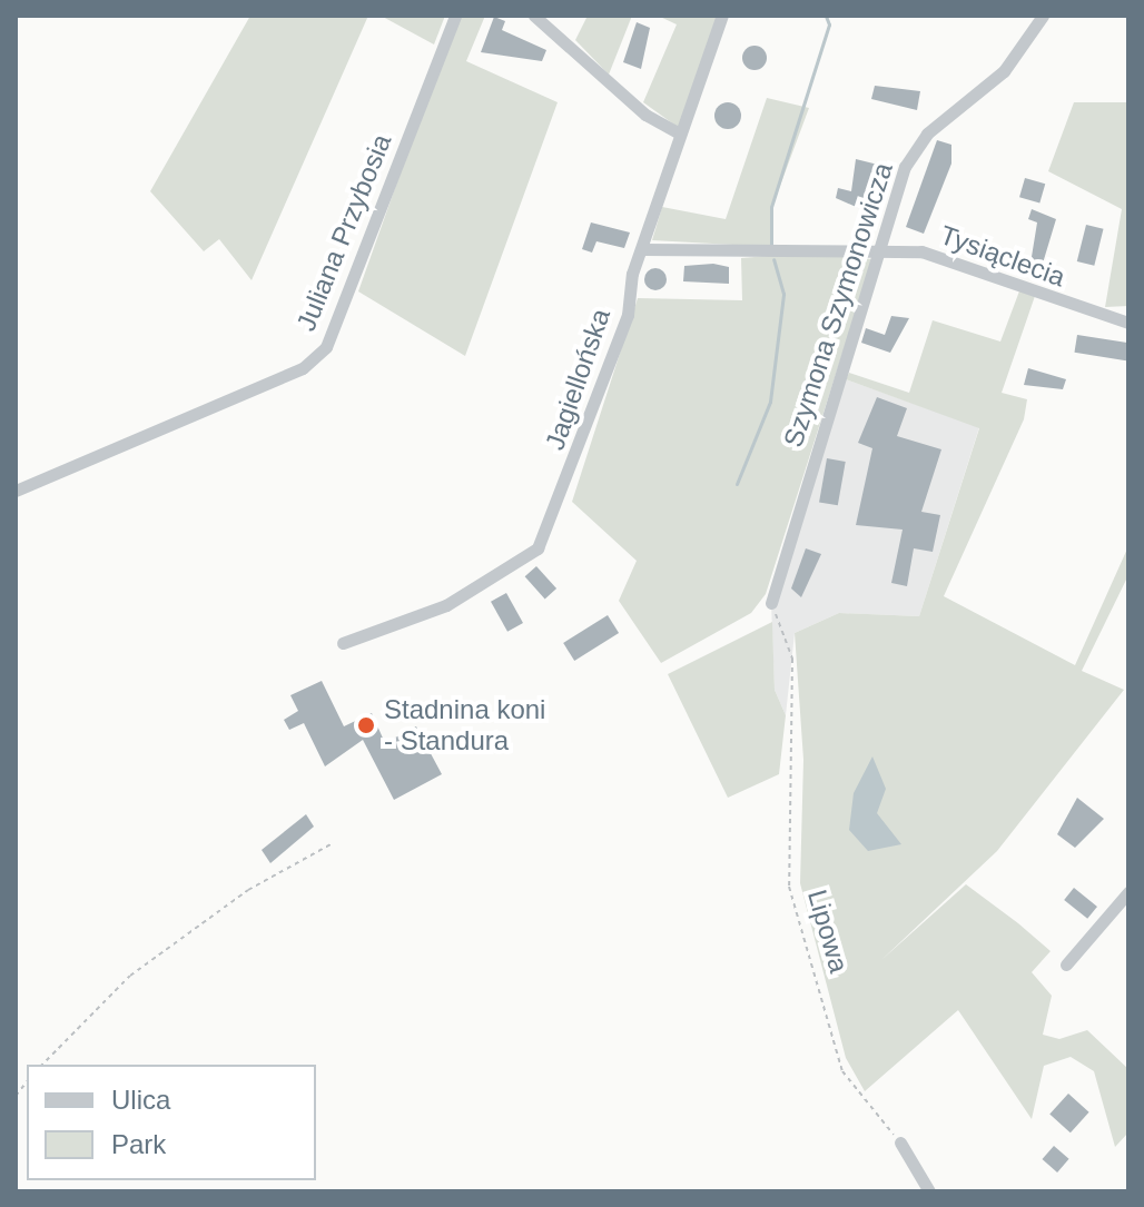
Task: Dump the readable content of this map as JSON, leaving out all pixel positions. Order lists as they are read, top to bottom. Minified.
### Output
{"streets":{"street":["Juliana Przybosia","Tysiąclecia","Szymona Szymonowicza","Jagiellońska"],"path":["Lipowa"]},"crossings":[["Tysiąclecia","Szymona Szymonowicza"],["Tysiąclecia","Jagiellońska"],["Szymona Szymonowicza","Lipowa"]],"places":["Stadnina koni - Standura"],"legend":["Ulica","Park"]}
